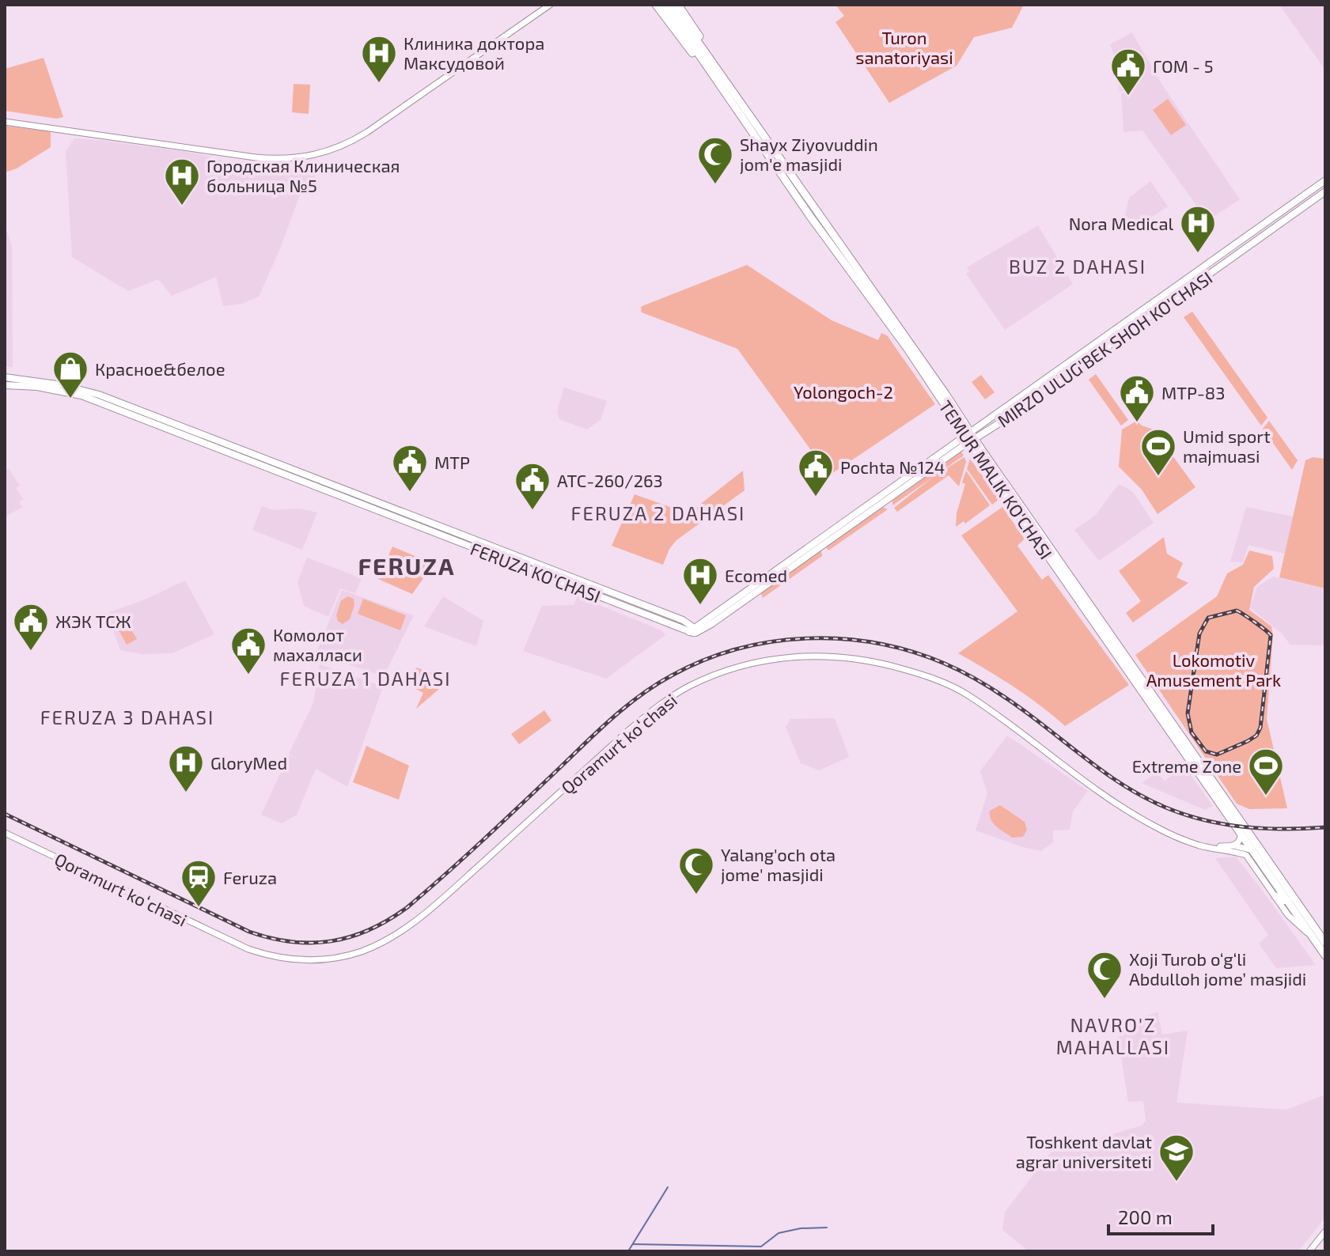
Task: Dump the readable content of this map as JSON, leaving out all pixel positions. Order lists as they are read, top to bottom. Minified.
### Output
{"streets":{"highway":["TEMUR MALIK KO'CHASI"],"main road":["MIRZO ULUG'BEK SHOH KO'CHASI","FERUZA KO'CHASI","Qoramurt koʻchasi"]},"crossings":[["MIRZO ULUG'BEK SHOH KO'CHASI","TEMUR MALIK KO'CHASI"],["MIRZO ULUG'BEK SHOH KO'CHASI","FERUZA KO'CHASI"],["TEMUR MALIK KO'CHASI","Qoramurt koʻchasi"]],"districts":["BUZ 2 DAHASI","FERUZA 2 DAHASI","FERUZA","FERUZA 1 DAHASI","FERUZA 3 DAHASI","NAVRO'Z MAHALLASI"],"parks":["Turon sanatoriyasi","Yolongoch-2","Lokomotiv Amusement Park"],"places":{"hospital":["Клиника доктора Максудовой","Городская Клиническая больница №5","Nora Medical","Ecomed","GloryMed"],"public building":["ГОМ - 5","MTP-83","MTP","Pochta №124","АТС-260/263","ЖЭК ТСЖ","Комолот махалласи"],"mosque":["Shayx Ziyovuddin jom'e masjidi","Yalang'och ota jome' masjidi","Xoji Turob o‘g‘li Abdulloh jome’ masjidi"],"shop":["Красное&белое"],"sports":["Umid sport majmuasi","Extreme Zone"],"station":["Feruza"],"school or university":["Toshkent davlat agrar universiteti"]},"scale_bar":"200 m"}
